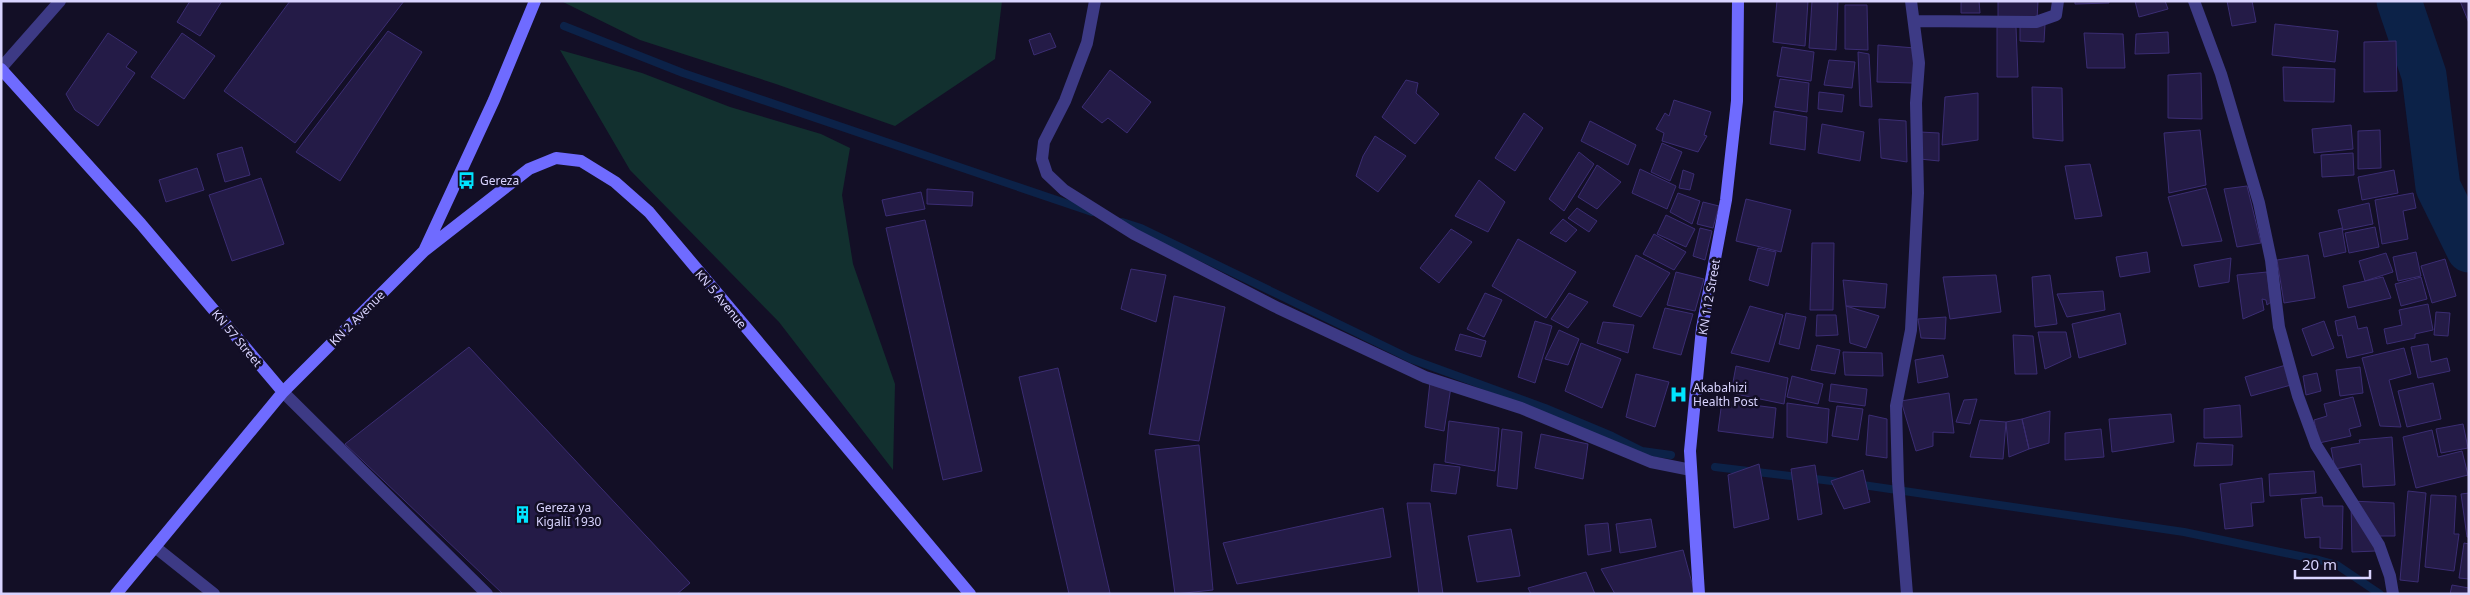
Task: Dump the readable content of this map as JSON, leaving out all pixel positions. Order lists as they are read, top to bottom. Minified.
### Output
{"streets":{"main road":["KN 112 Street","KN 5 Avenue","KN 2 Avenue","KN 57 Street"]},"crossings":[["KN 5 Avenue","KN 2 Avenue"],["KN 2 Avenue","KN 57 Street"]],"places":{"bus stop":["Gereza"],"hospital":["Akabahizi Health Post"],"building":["Gereza ya KigaliI 1930"]},"scale_bar":"20 m"}
